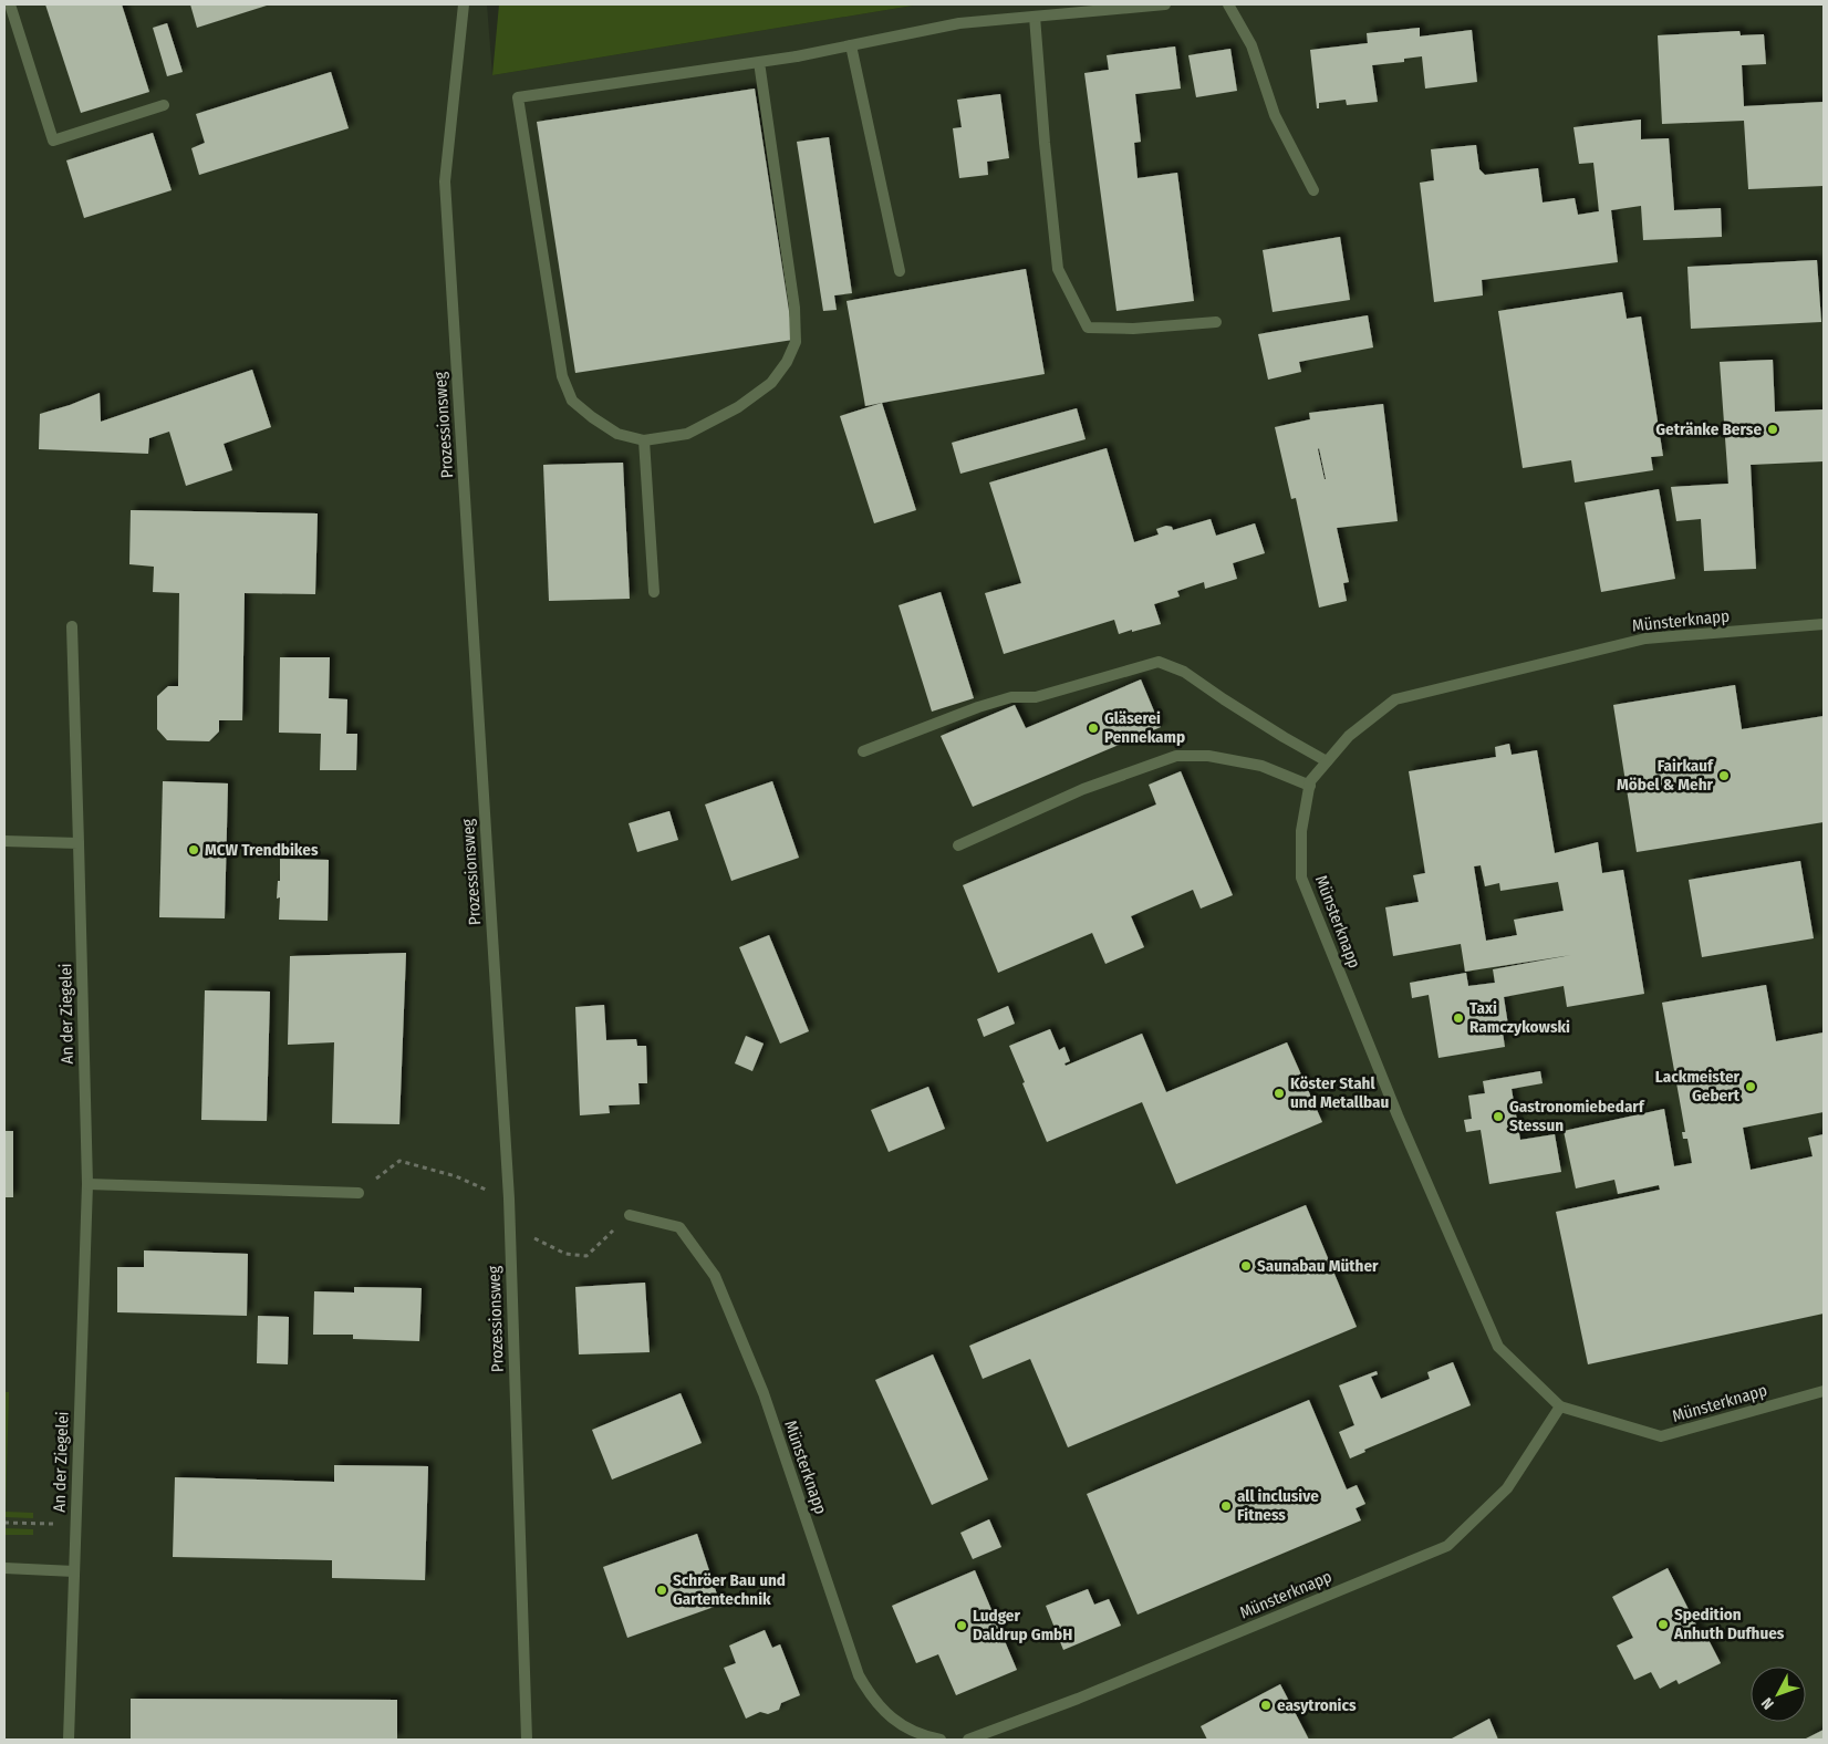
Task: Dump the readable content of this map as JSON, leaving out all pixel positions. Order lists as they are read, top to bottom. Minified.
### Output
{"streets":{"street":["Prozessionsweg","Münsterknapp","An der Ziegelei"]},"places":["Getränke Berse","Gläserei Pennekamp","Fairkauf Möbel & Mehr","MCW Trendbikes","Taxi Ramczykowski","Lackmeister Gebert","Köster Stahl und Metallbau","Gastronomiebedarf Stessun","Saunabau Müther","all inclusive Fitness","Schröer Bau und Gartentechnik","Spedition Anhuth Dufhues","Ludger Daldrup GmbH","easytronics"],"north":"bottom left"}
